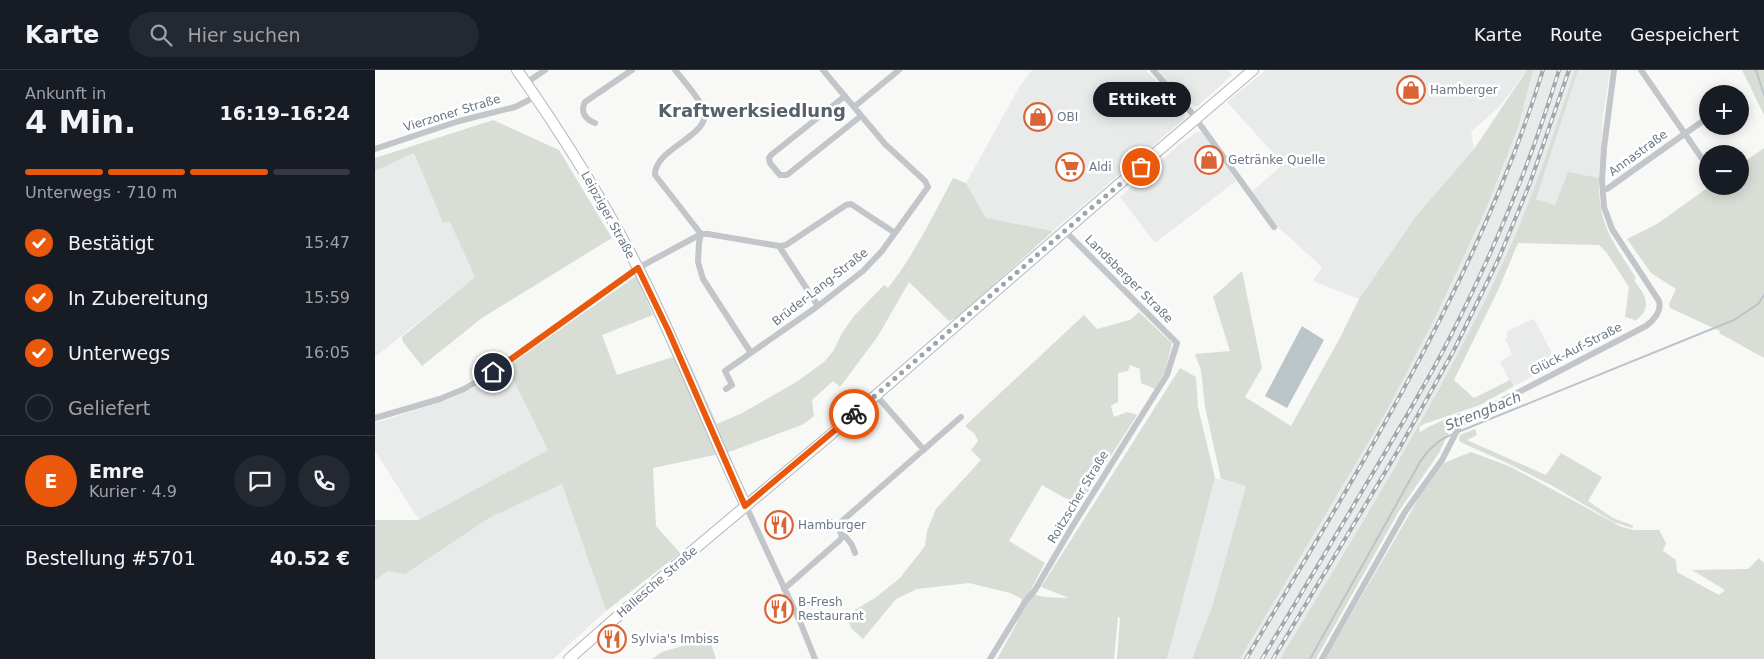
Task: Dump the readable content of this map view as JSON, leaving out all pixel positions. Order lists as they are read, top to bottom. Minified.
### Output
{"streets":{"main road":["Leipziger Straße","Hallesche Straße"],"street":["Vierzoner Straße","Annastraße","Landsberger Straße","Brüder-Lang-Straße","Glück-Auf-Straße","Roitzscher Straße"]},"crossings":[["Vierzoner Straße","Leipziger Straße"],["Annastraße","Glück-Auf-Straße"],["Leipziger Straße","Hallesche Straße"],["Landsberger Straße","Roitzscher Straße"],["Landsberger Straße","Hallesche Straße"]],"districts":["Kraftwerksiedlung"],"water":["Strengbach"],"places":{"shop":["Hamberger","OBI","Getränke Quelle"],"supermarket":["Aldi"],"other":["Ettikett"],"restaurant":["Hamburger","B-Fresh Restaurant","Sylvia's Imbiss"]},"page":{"header":"Karte","search":"Hier suchen","nav":["Karte","Route","Gespeichert"],"heading":["4 Min.","Ankunft in","16:19–16:24"],"panel":["Emre","Kurier · 4.9","Bestellung #5701","40.52 €"],"bubble":"Ettikett","map_buttons":["+","−"],"bar":"Unterwegs · 710 m","list":[["Bestätigt","15:47"],["In Zubereitung","15:59"],["Unterwegs","16:05"],"Geliefert"],"round":"E"}}
